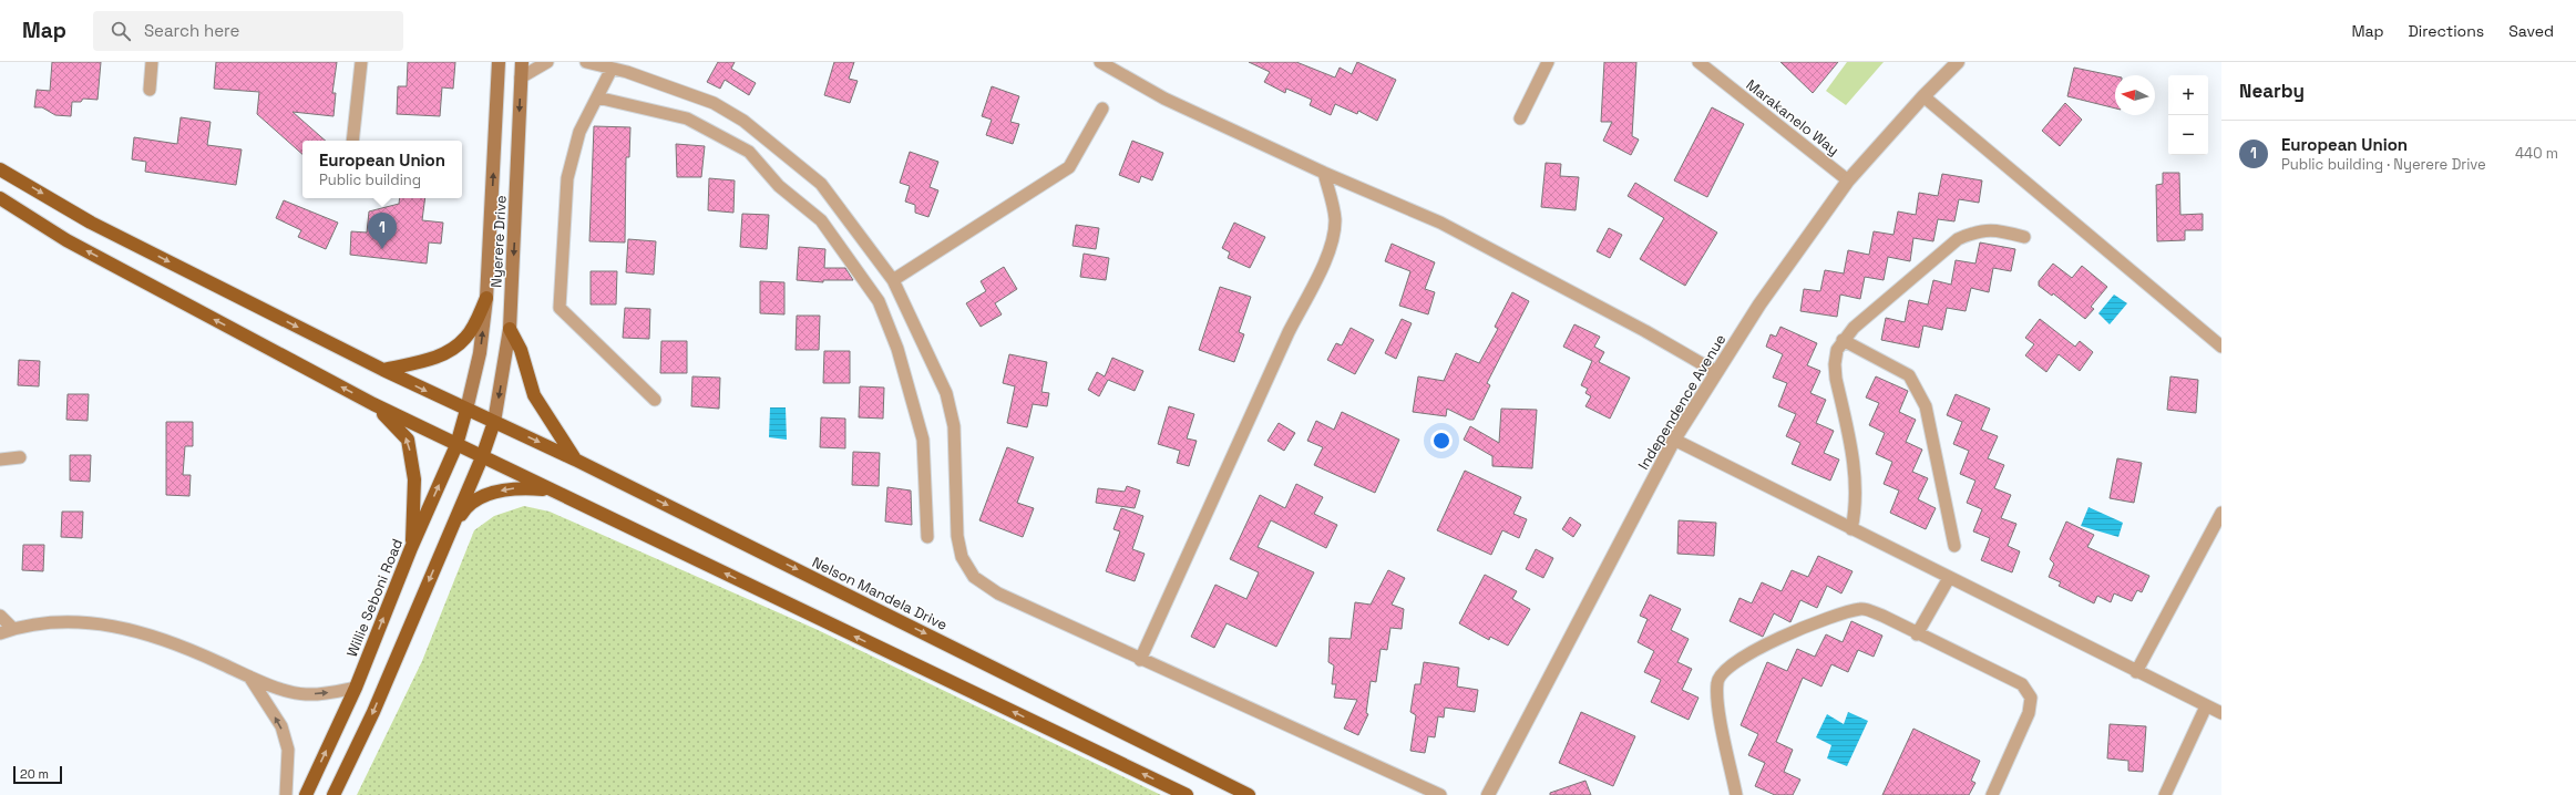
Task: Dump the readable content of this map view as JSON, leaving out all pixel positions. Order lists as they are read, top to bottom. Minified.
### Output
{"streets":{"main road":["Nyerere Drive","Nelson Mandela Drive","Willie Seboni Road"],"street":["Marakanelo Way","Independence Avenue"]},"crossings":[["Marakanelo Way","Independence Avenue"],["Nyerere Drive","Nelson Mandela Drive"],["Nyerere Drive","Willie Seboni Road"],["Nelson Mandela Drive","Willie Seboni Road"]],"scale_bar":"20 m","north":"left","page":{"header":"Map","search":"Search here","nav":["Map","Directions","Saved"],"heading":"Nearby","map_buttons":["+","−"],"list":[{"mark":"1","name":"European Union","note":"Public building · Nyerere Drive","value":"440 m"}],"popup":["European Union","Public building"],"pins":"1","scale":"20 m"}}
